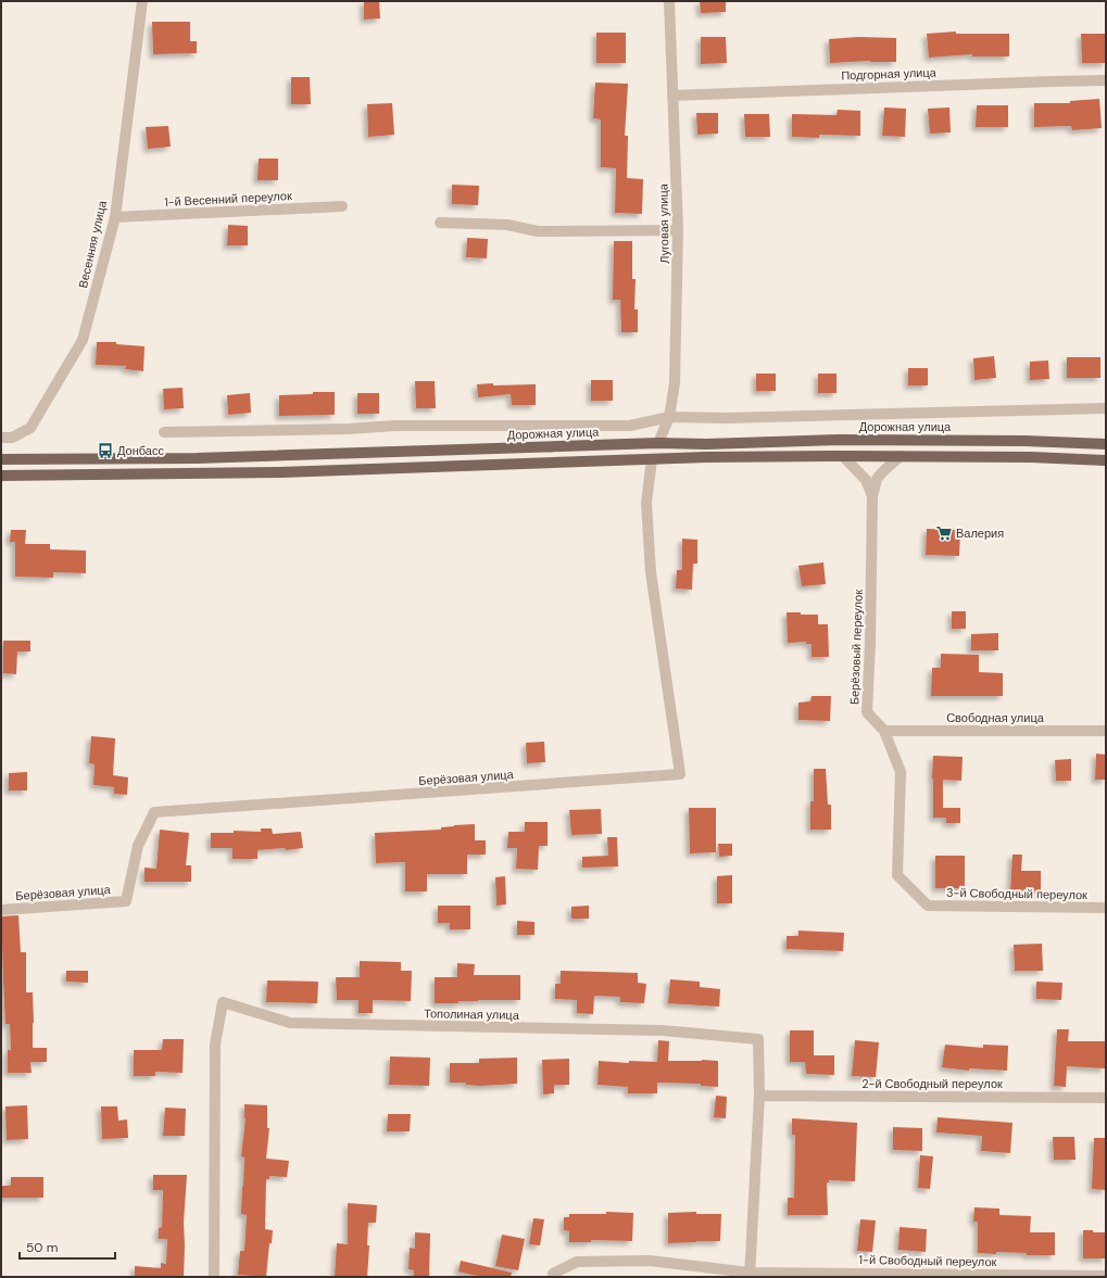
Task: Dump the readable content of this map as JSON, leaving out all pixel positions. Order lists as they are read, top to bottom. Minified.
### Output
{"streets":{"main road":["Дорожная улица"],"street":["Подгорная улица","1-й Весенний переулок","Луговая улица","Весенняя улица","Берёзовый переулок","Свободная улица","Берёзовая улица","3-й Свободный переулок","Тополиная улица","2-й Свободный переулок","1-й Свободный переулок"]},"crossings":[["Подгорная улица","Луговая улица"],["1-й Весенний переулок","Весенняя улица"],["Луговая улица","Дорожная улица"],["Берёзовый переулок","Свободная улица"],["Берёзовый переулок","3-й Свободный переулок"],["Тополиная улица","2-й Свободный переулок"],["Тополиная улица","1-й Свободный переулок"]],"places":{"bus stop":["Донбасс"],"supermarket":["Валерия"]},"scale_bar":"50 m"}
